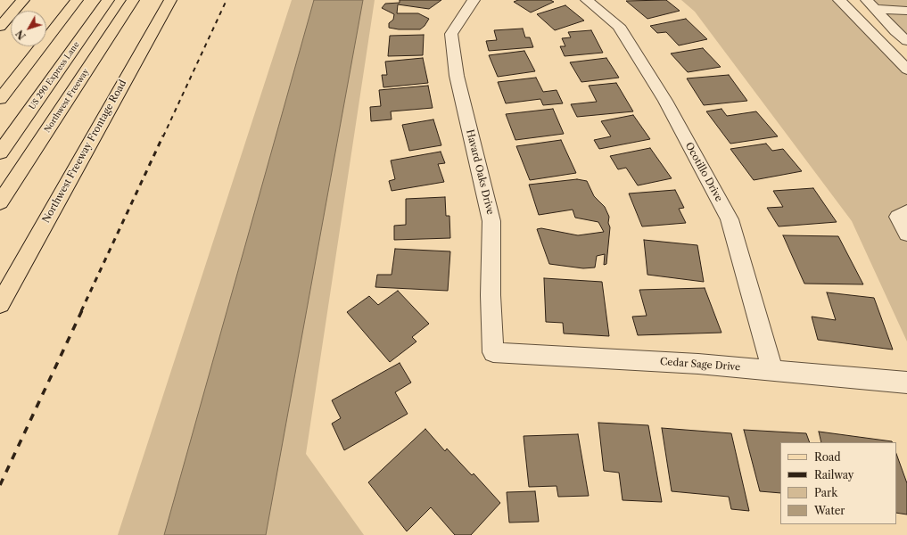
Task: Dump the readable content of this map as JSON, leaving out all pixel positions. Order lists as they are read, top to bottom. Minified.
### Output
{"streets":{"main road":["US 290 Express Lane","Northwest Freeway","Northwest Freeway Frontage Road"],"street":["Havard Oaks Drive","Ocotillo Drive","Cedar Sage Drive"]},"crossings":[["Havard Oaks Drive","Cedar Sage Drive"],["Ocotillo Drive","Cedar Sage Drive"]],"legend":["Road","Railway","Park","Water"],"north":"bottom left"}
